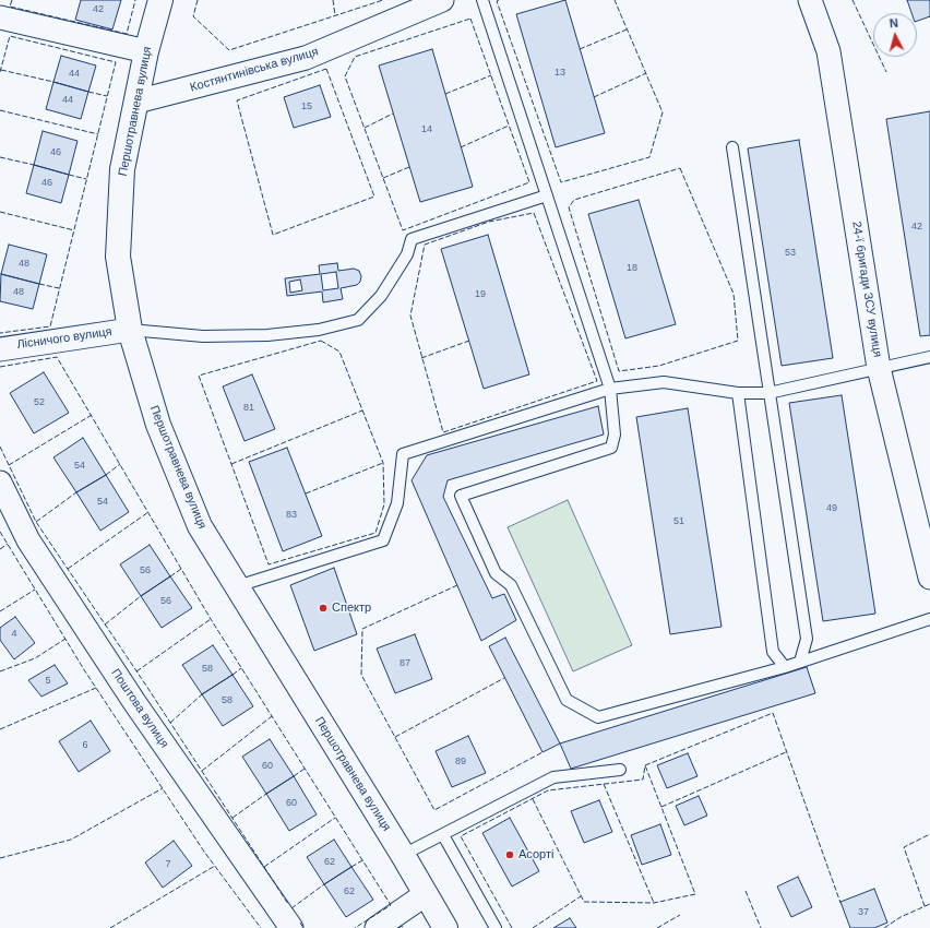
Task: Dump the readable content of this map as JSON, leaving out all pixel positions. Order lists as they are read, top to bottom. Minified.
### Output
{"streets":{"main road":["Першотравнева вулиця"],"street":["Костянтинівська вулиця","24-ї бригади ЗСУ вулиця","Лісничого вулиця","Поштова вулиця"]},"crossings":[["Костянтинівська вулиця","Першотравнева вулиця"],["Першотравнева вулиця","Лісничого вулиця"]],"places":["Спектр","Асорті"],"house_numbers":["42","13","44","44","15","14","46","46","42","53","48","18","48","19","52","81","54","54","49","83","51","56","56","4","87","58","5","58","6","89","60","60","62","7","62","37"],"north":"top"}
